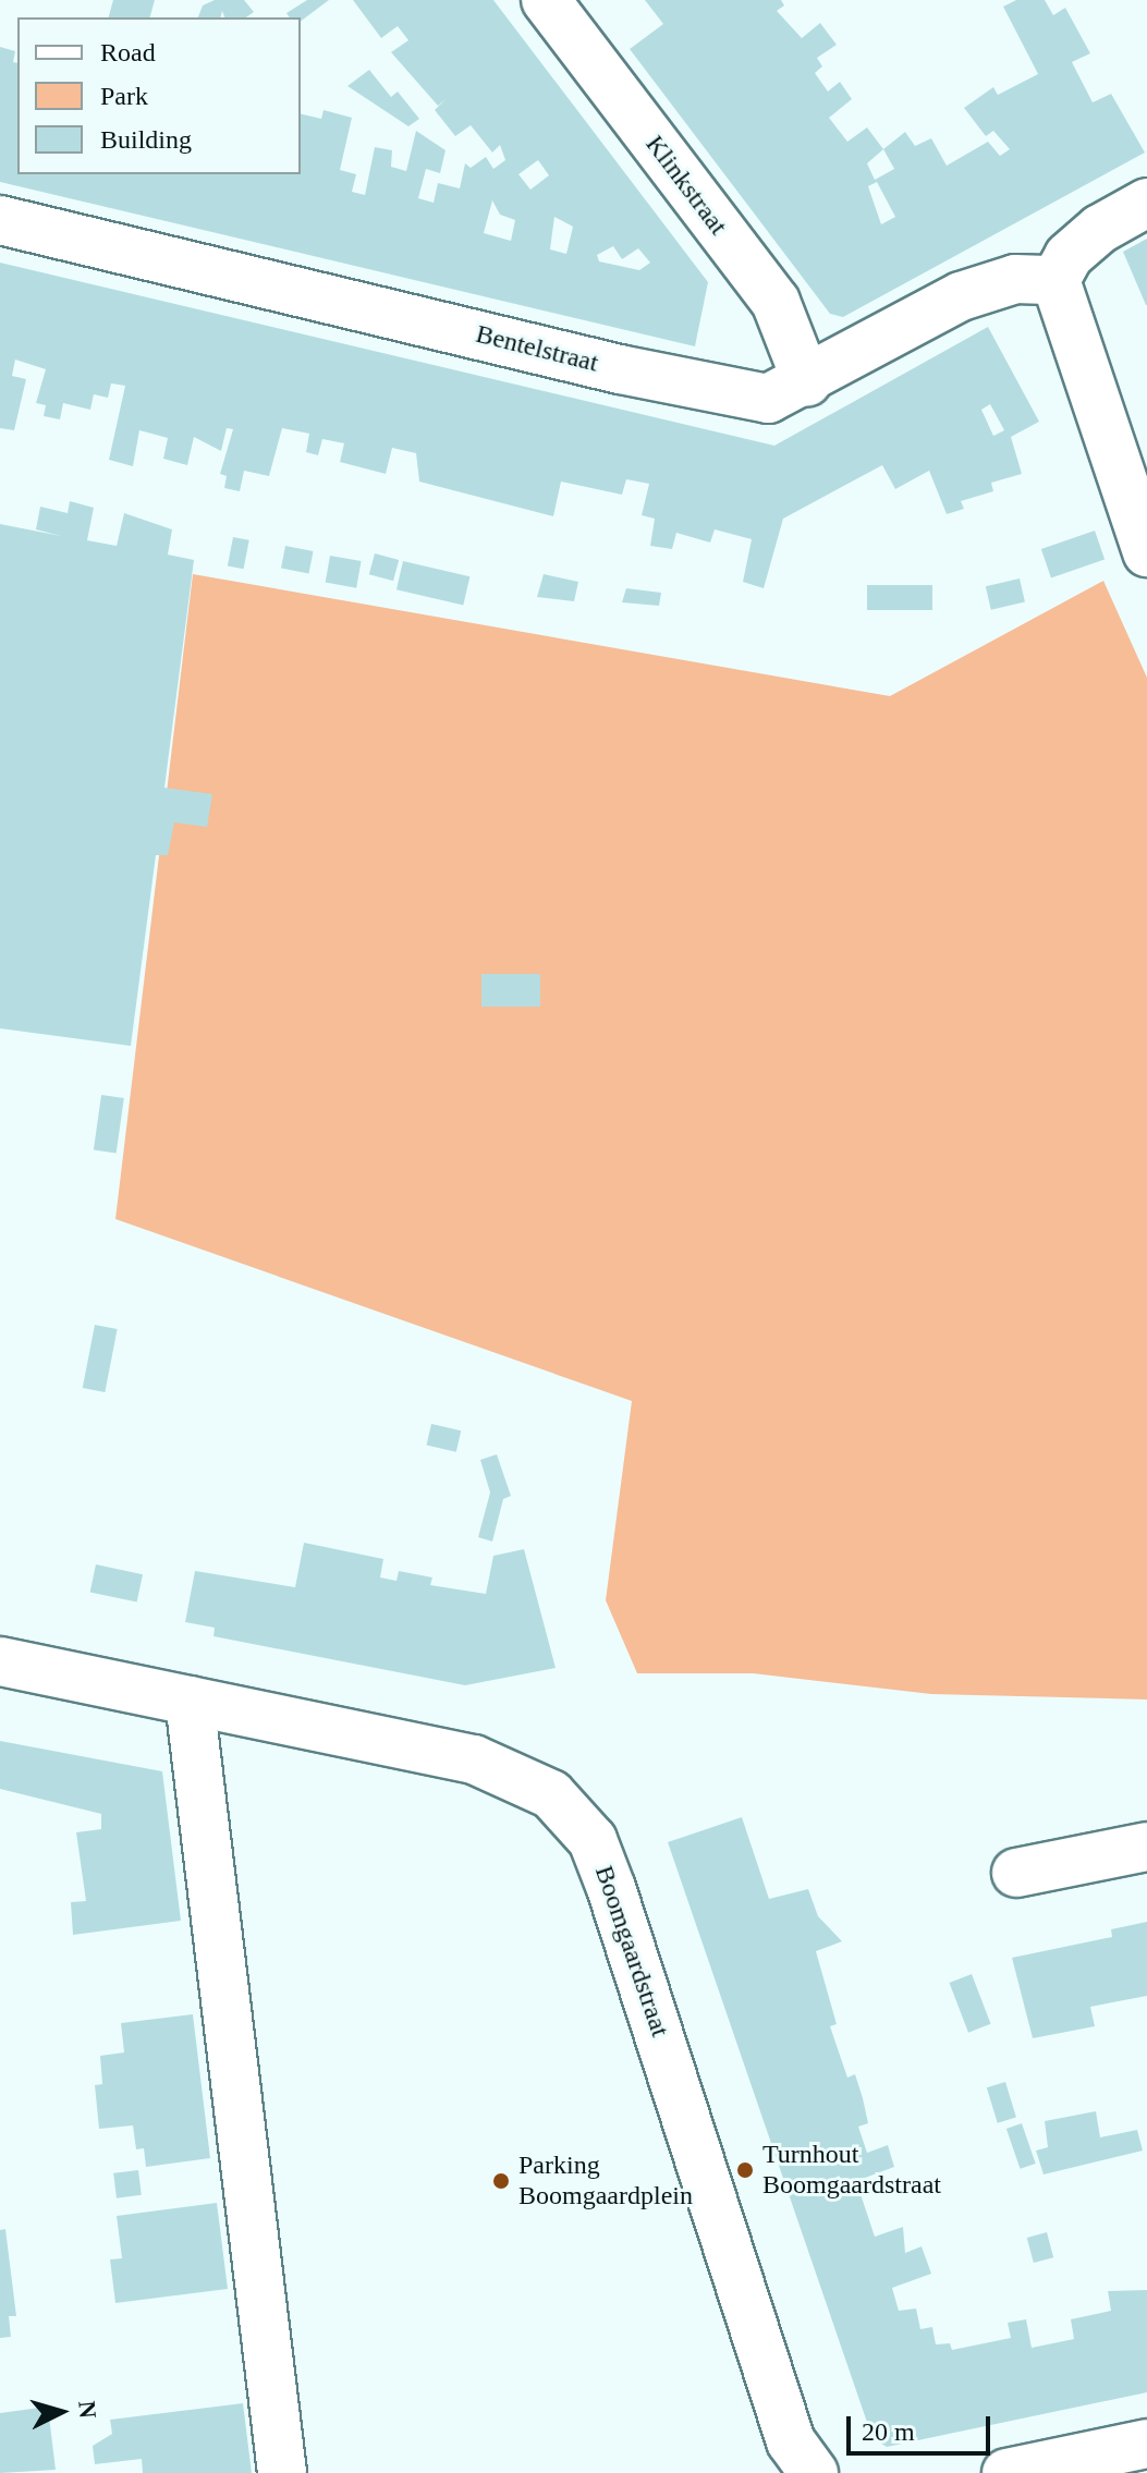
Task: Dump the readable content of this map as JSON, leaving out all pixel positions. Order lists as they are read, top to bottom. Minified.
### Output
{"streets":{"street":["Klinkstraat","Bentelstraat","Boomgaardstraat"]},"crossings":[["Klinkstraat","Bentelstraat"]],"places":["Turnhout Boomgaardstraat","Parking Boomgaardplein"],"legend":["Road","Park","Building"],"scale_bar":"20 m","north":"right"}
